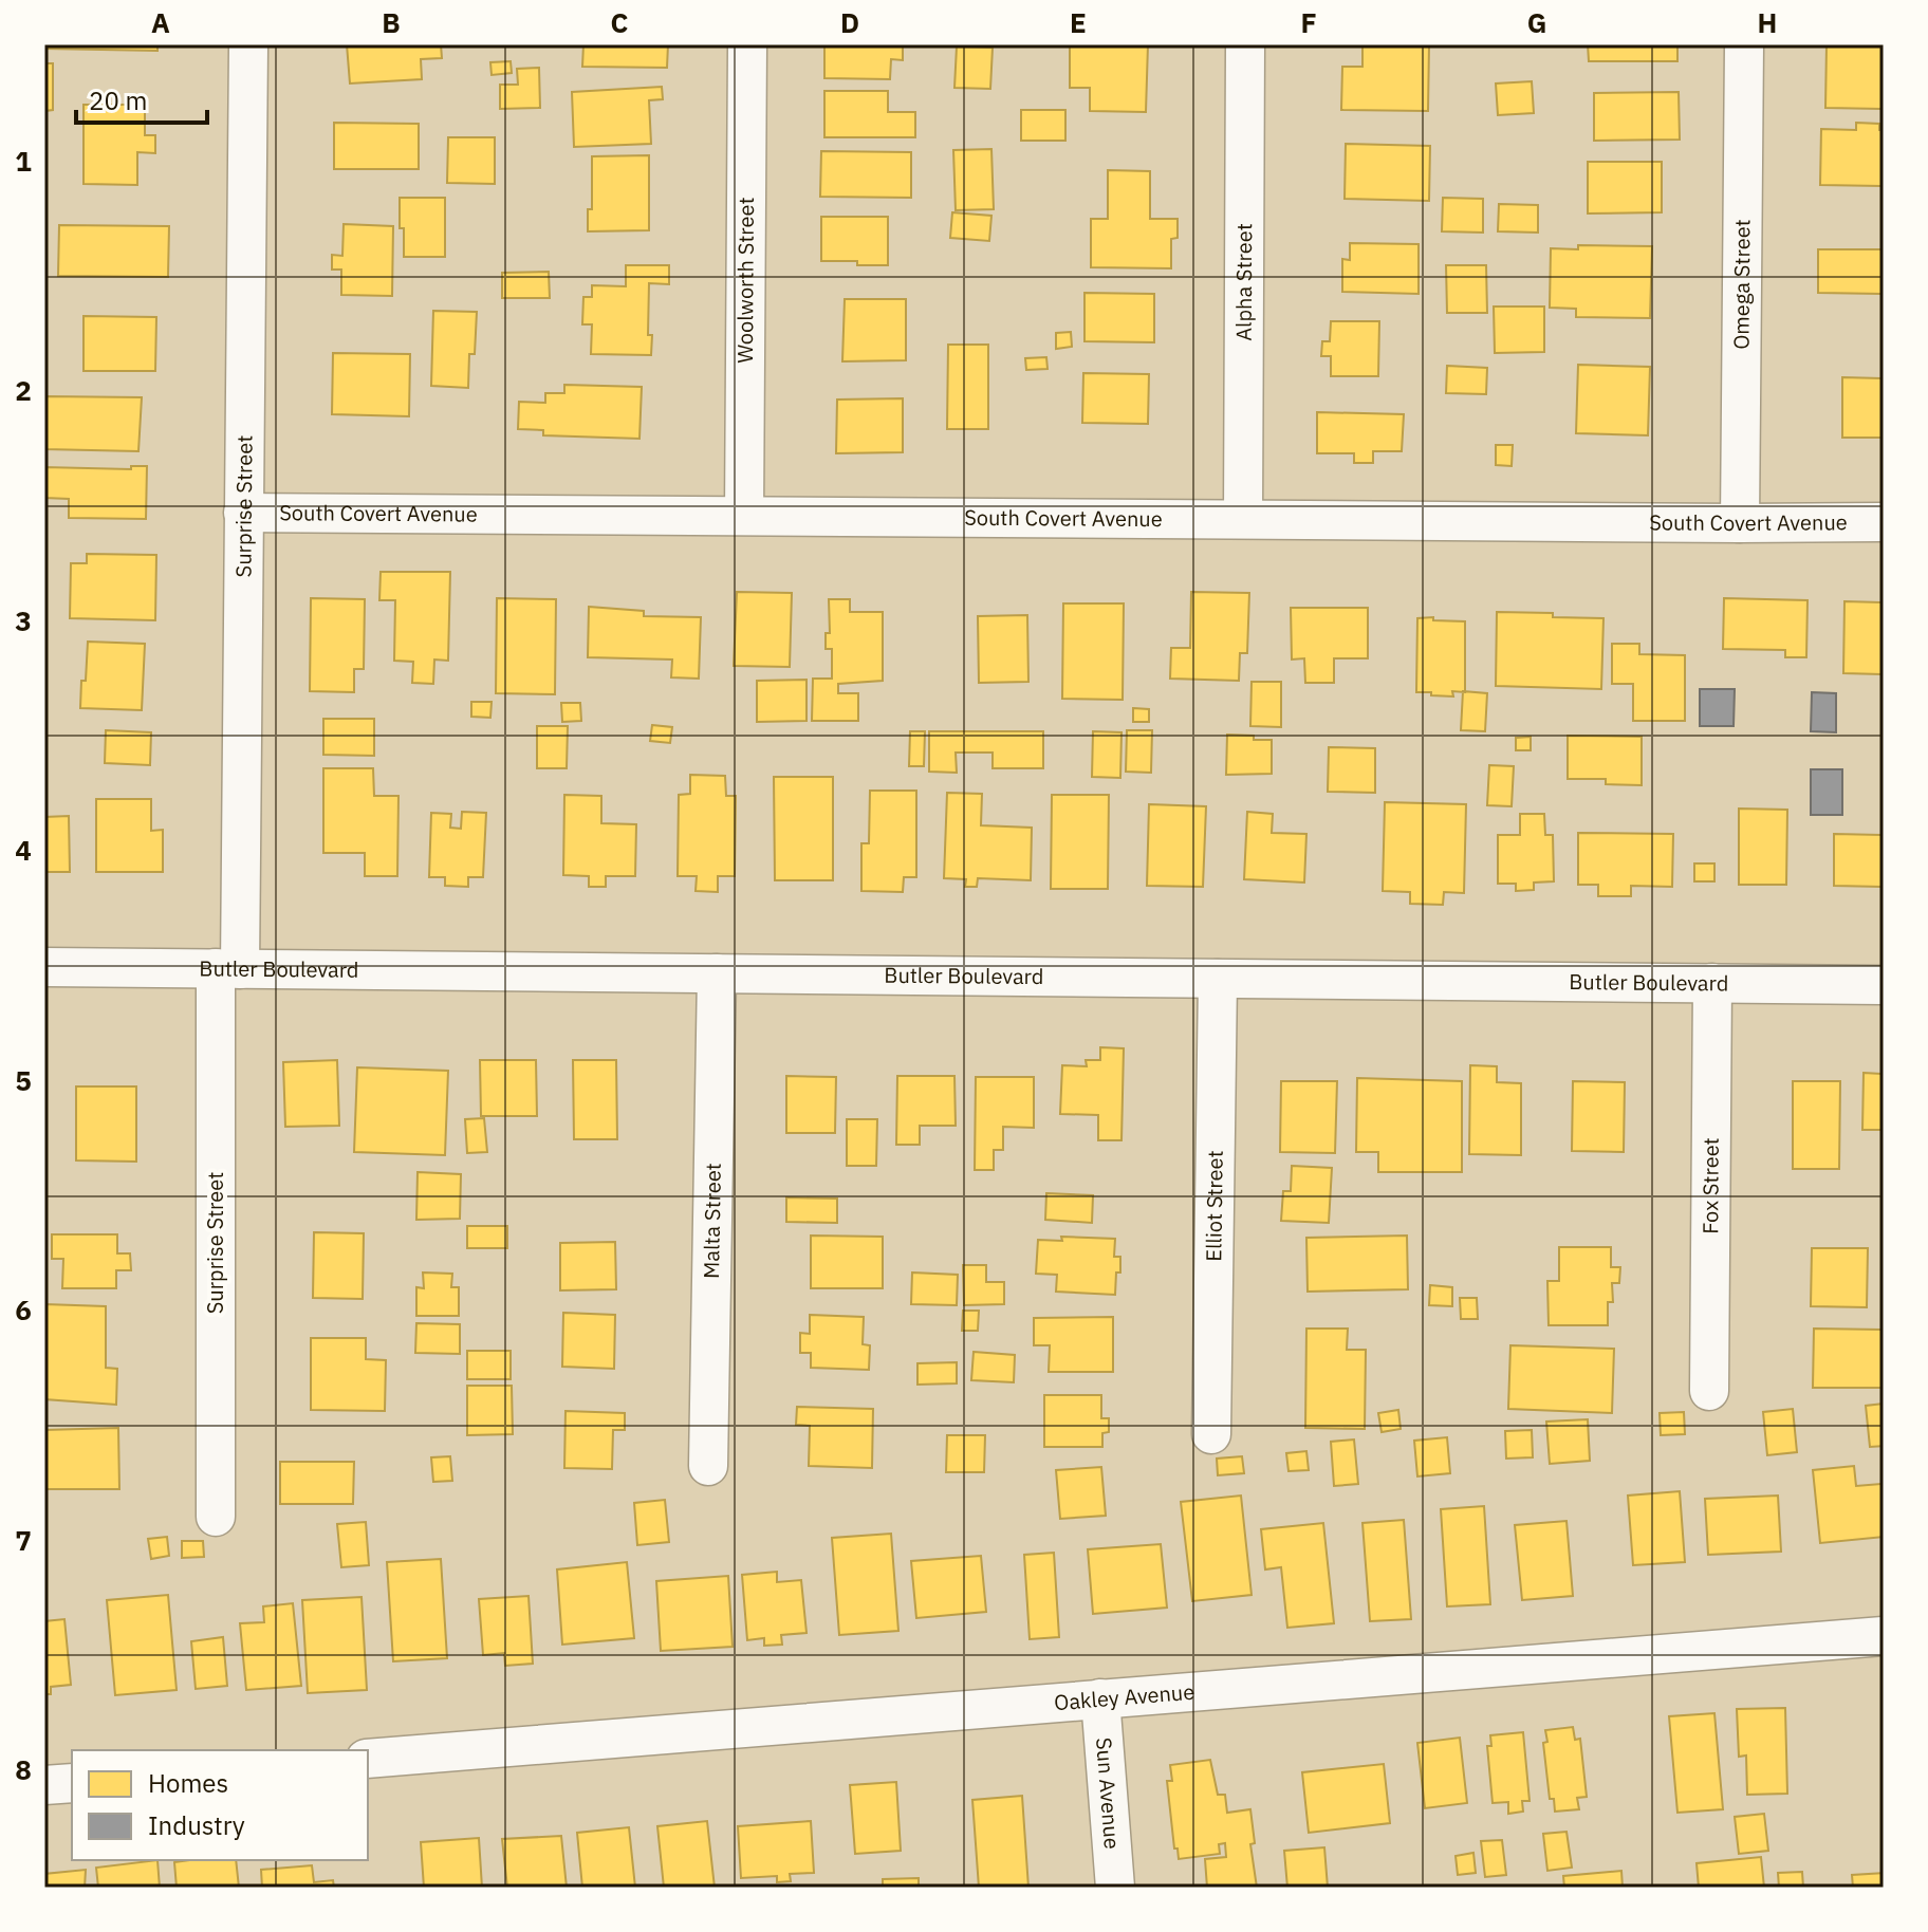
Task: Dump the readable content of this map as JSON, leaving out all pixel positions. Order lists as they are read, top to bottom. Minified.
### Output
{"streets":{"street":["Woolworth Street","Alpha Street","Omega Street","Surprise Street","South Covert Avenue","Butler Boulevard","Fox Street","Elliot Street","Malta Street","Oakley Avenue","Sun Avenue"]},"crossings":[["Woolworth Street","South Covert Avenue"],["Alpha Street","South Covert Avenue"],["Omega Street","South Covert Avenue"],["Surprise Street","South Covert Avenue"],["Surprise Street","Butler Boulevard"],["Butler Boulevard","Fox Street"],["Butler Boulevard","Elliot Street"],["Butler Boulevard","Malta Street"],["Oakley Avenue","Sun Avenue"]],"legend":["Homes","Industry"],"scale_bar":"20 m","grid":{"columns":["A","B","C","D","E","F","G","H"],"rows":["1","2","3","4","5","6","7","8"]}}
